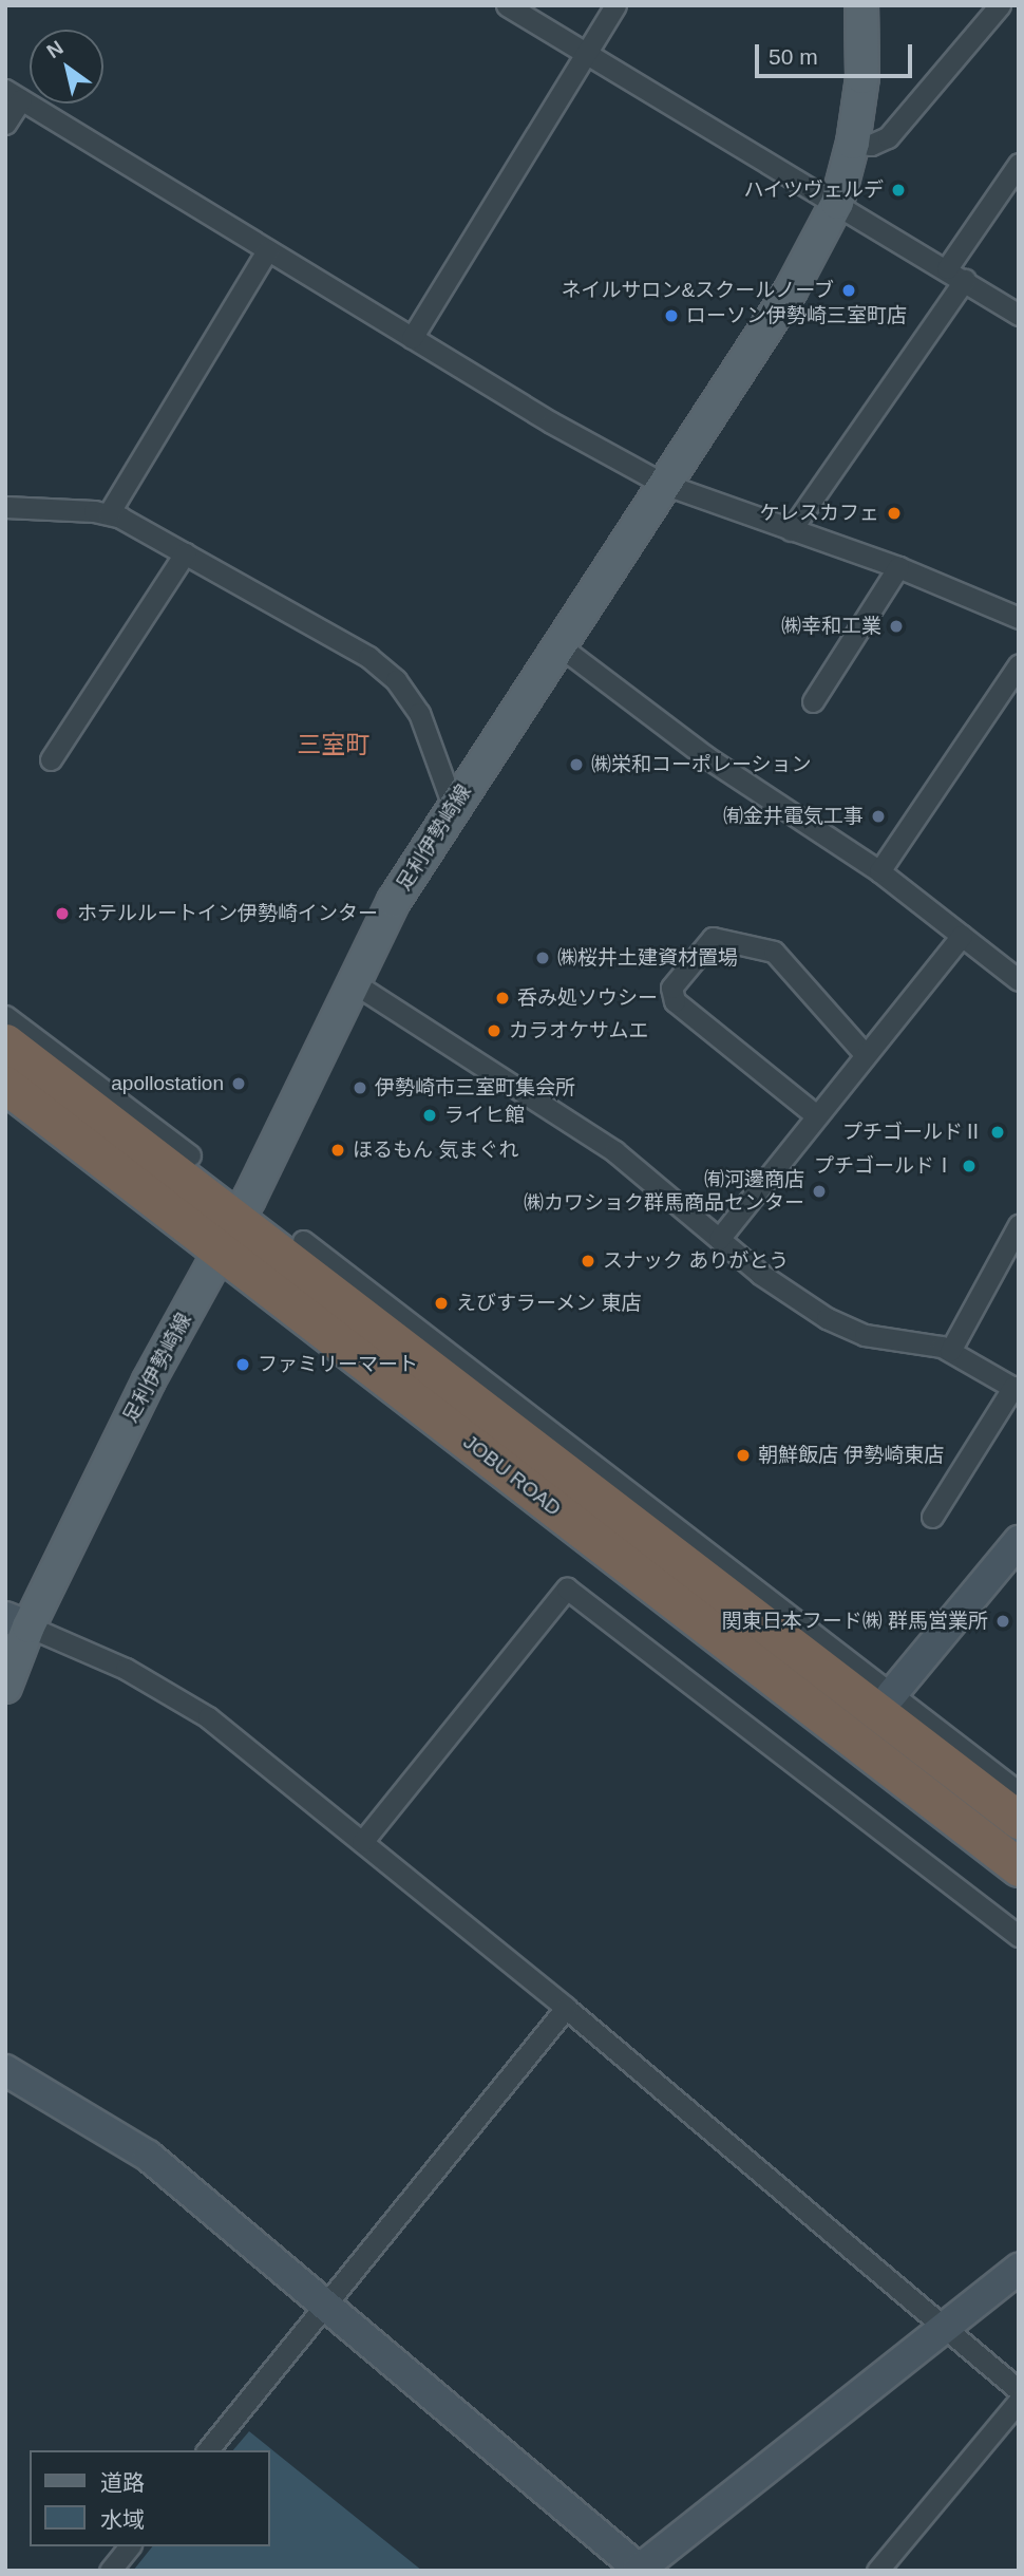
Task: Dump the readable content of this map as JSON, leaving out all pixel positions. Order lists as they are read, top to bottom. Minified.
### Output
{"streets":{"highway":["JOBU ROAD"],"main road":["足利伊勢崎線"]},"crossings":[["足利伊勢崎線","JOBU ROAD"]],"districts":["三室町"],"places":["ハイツヴェルデ","ネイルサロン&スクールノーブ","ローソン伊勢崎三室町店","ケレスカフェ","㈱幸和工業","㈱栄和コーポレーション","㈲金井電気工事","ホテルルートイン伊勢崎インター","㈱桜井土建資材置場","呑み処ソウシー","カラオケサムエ","apollostation","伊勢崎市三室町集会所","ライヒ館","プチゴールドⅡ","ほるもん 気まぐれ","プチゴールドⅠ","㈲河邊商店 ㈱カワショク群馬商品センター","スナック ありがとう","えびすラーメン 東店","ファミリーマート","朝鮮飯店 伊勢崎東店","関東日本フード㈱ 群馬営業所"],"legend":["道路","水域"],"scale_bar":"50 m","north":"top left"}
